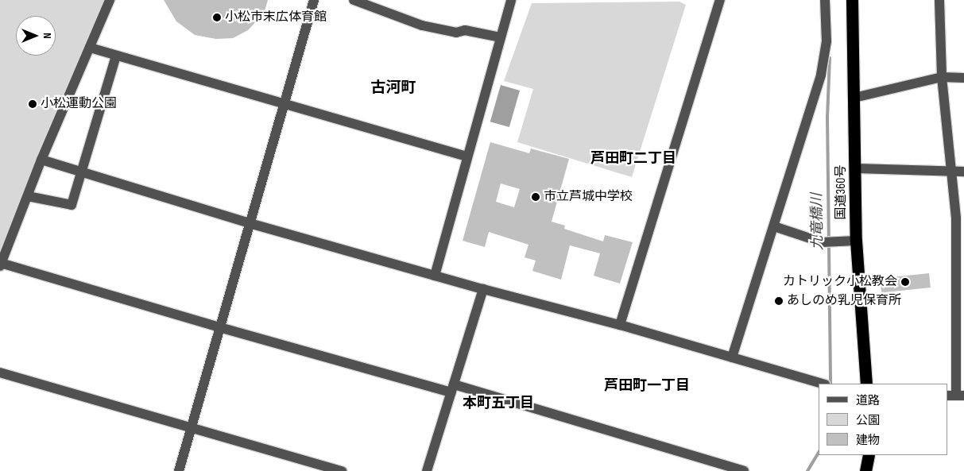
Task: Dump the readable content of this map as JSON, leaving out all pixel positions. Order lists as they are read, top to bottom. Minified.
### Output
{"streets":{"highway":["国道360号"]},"districts":["古河町","芦田町二丁目","芦田町一丁目","本町五丁目"],"water":["九竜橋川"],"places":["小松市末広体育館","小松運動公園","市立芦城中学校","カトリック小松教会","あしのめ乳児保育所"],"legend":["道路","公園","建物"],"north":"right"}
